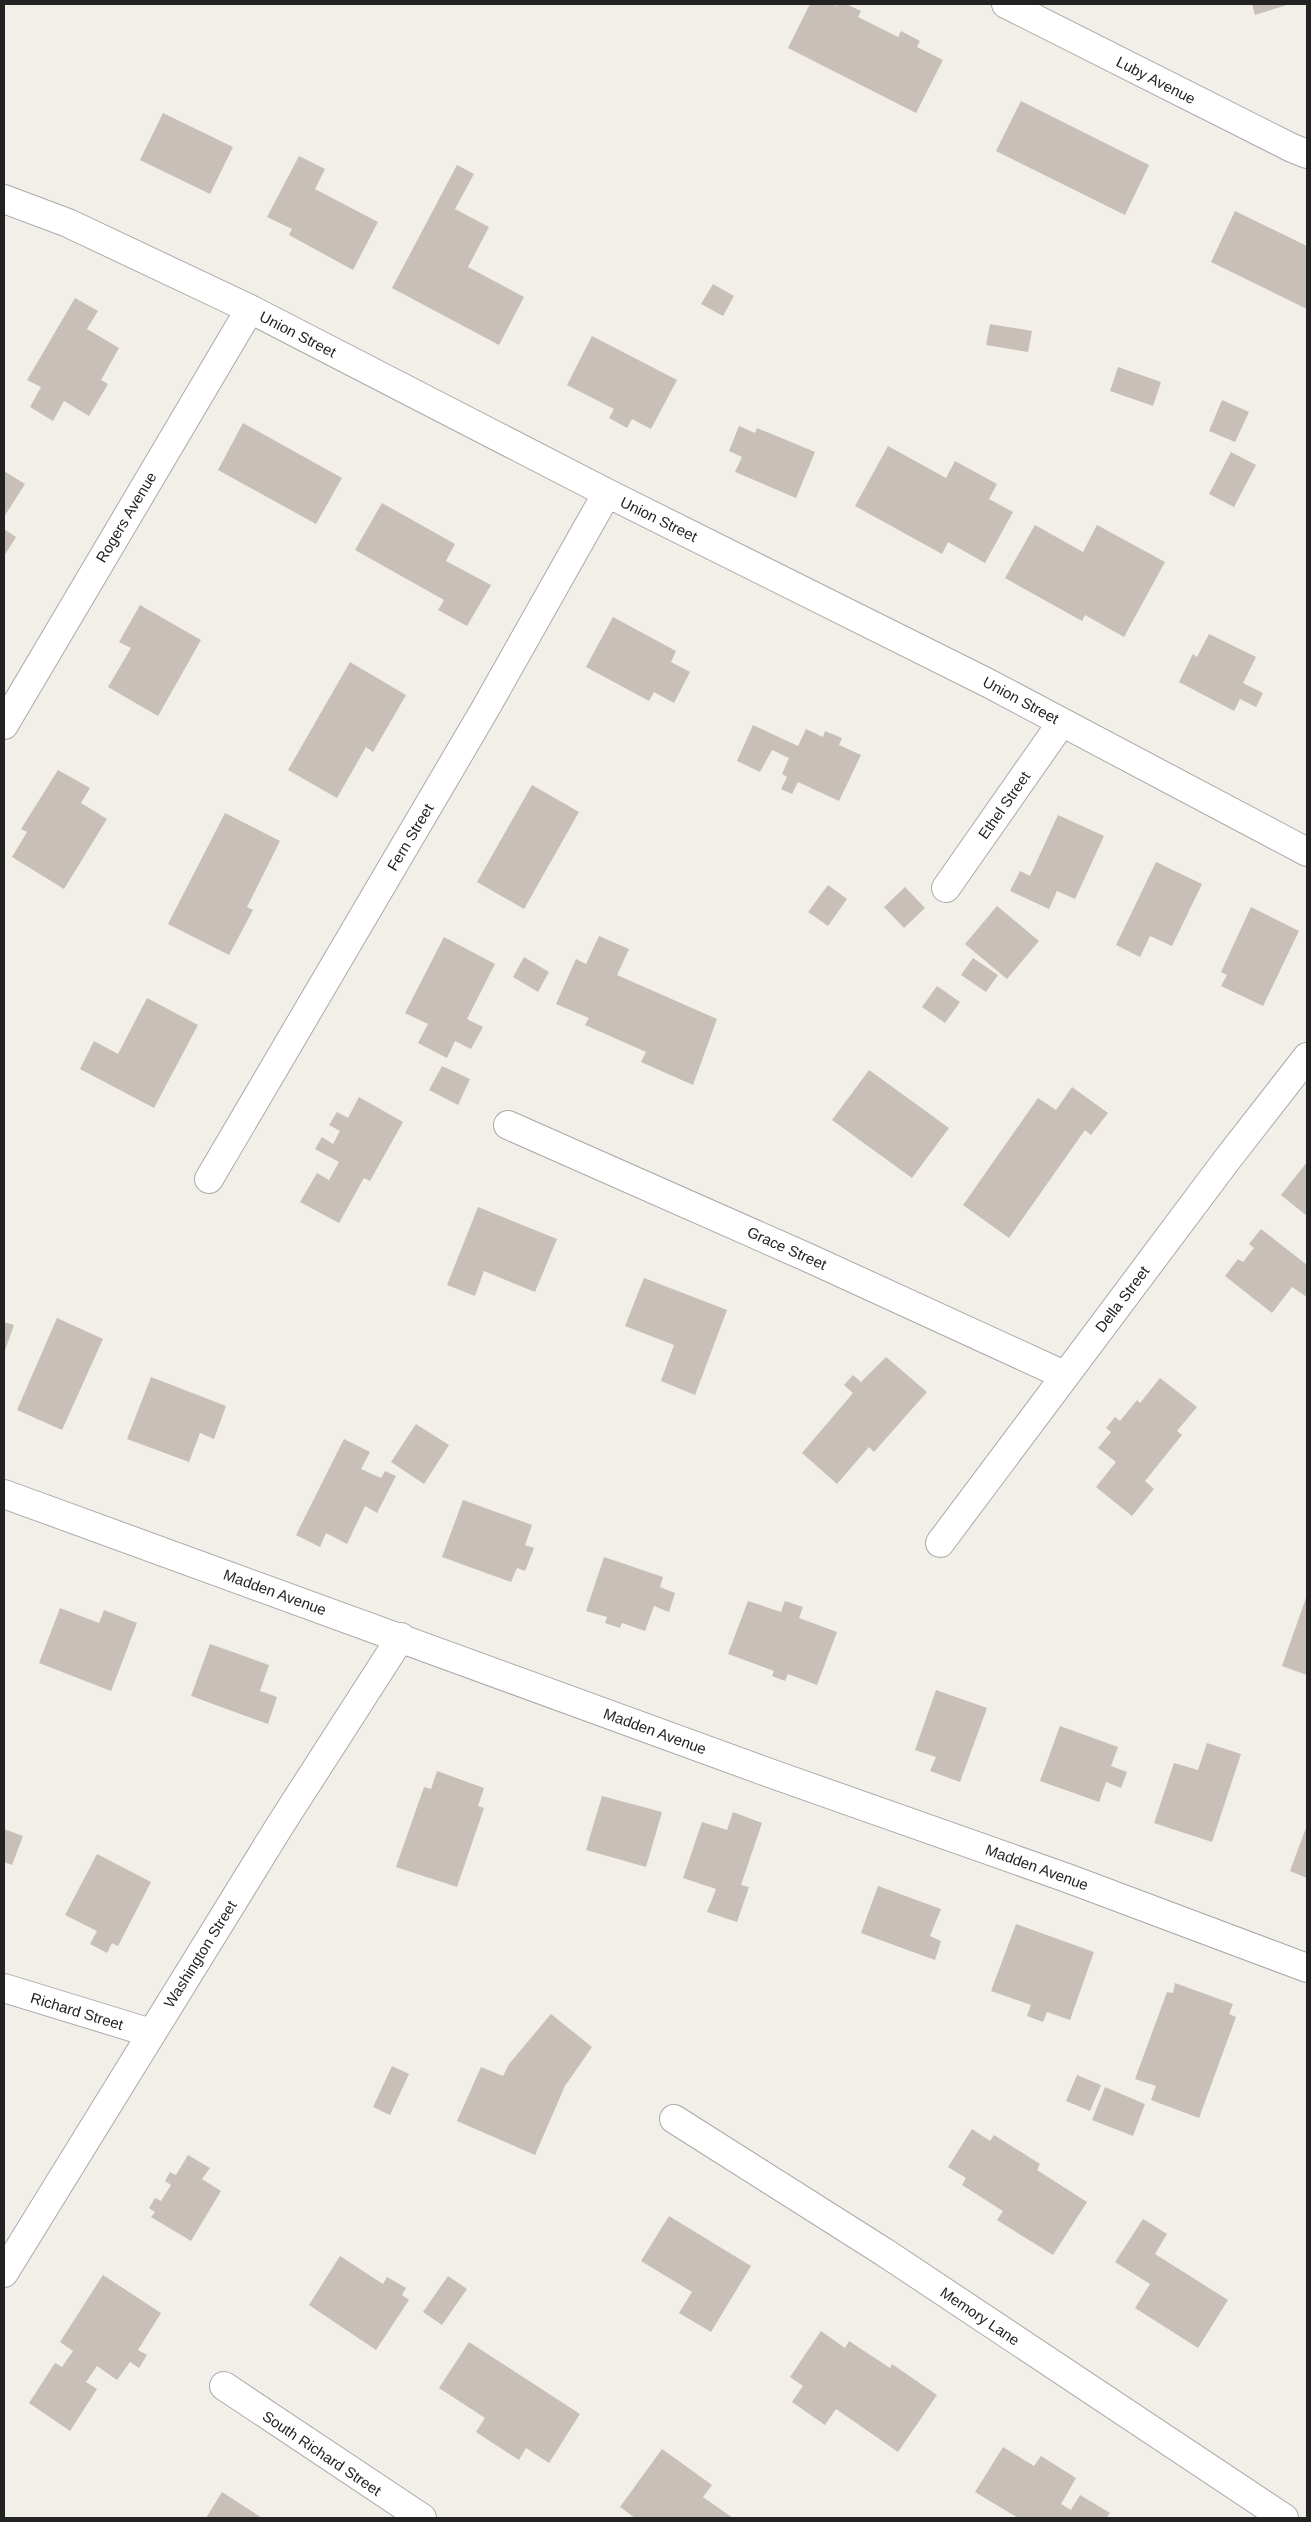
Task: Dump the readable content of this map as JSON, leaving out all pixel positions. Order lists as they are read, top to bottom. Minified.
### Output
{"streets":{"street":["Luby Avenue","Union Street","Rogers Avenue","Ethel Street","Fern Street","Grace Street","Della Street","Madden Avenue","Washington Street","Richard Street","Memory Lane","South Richard Street"]},"crossings":[["Union Street","Rogers Avenue"],["Union Street","Ethel Street"],["Union Street","Fern Street"],["Grace Street","Della Street"],["Madden Avenue","Washington Street"],["Washington Street","Richard Street"]]}
